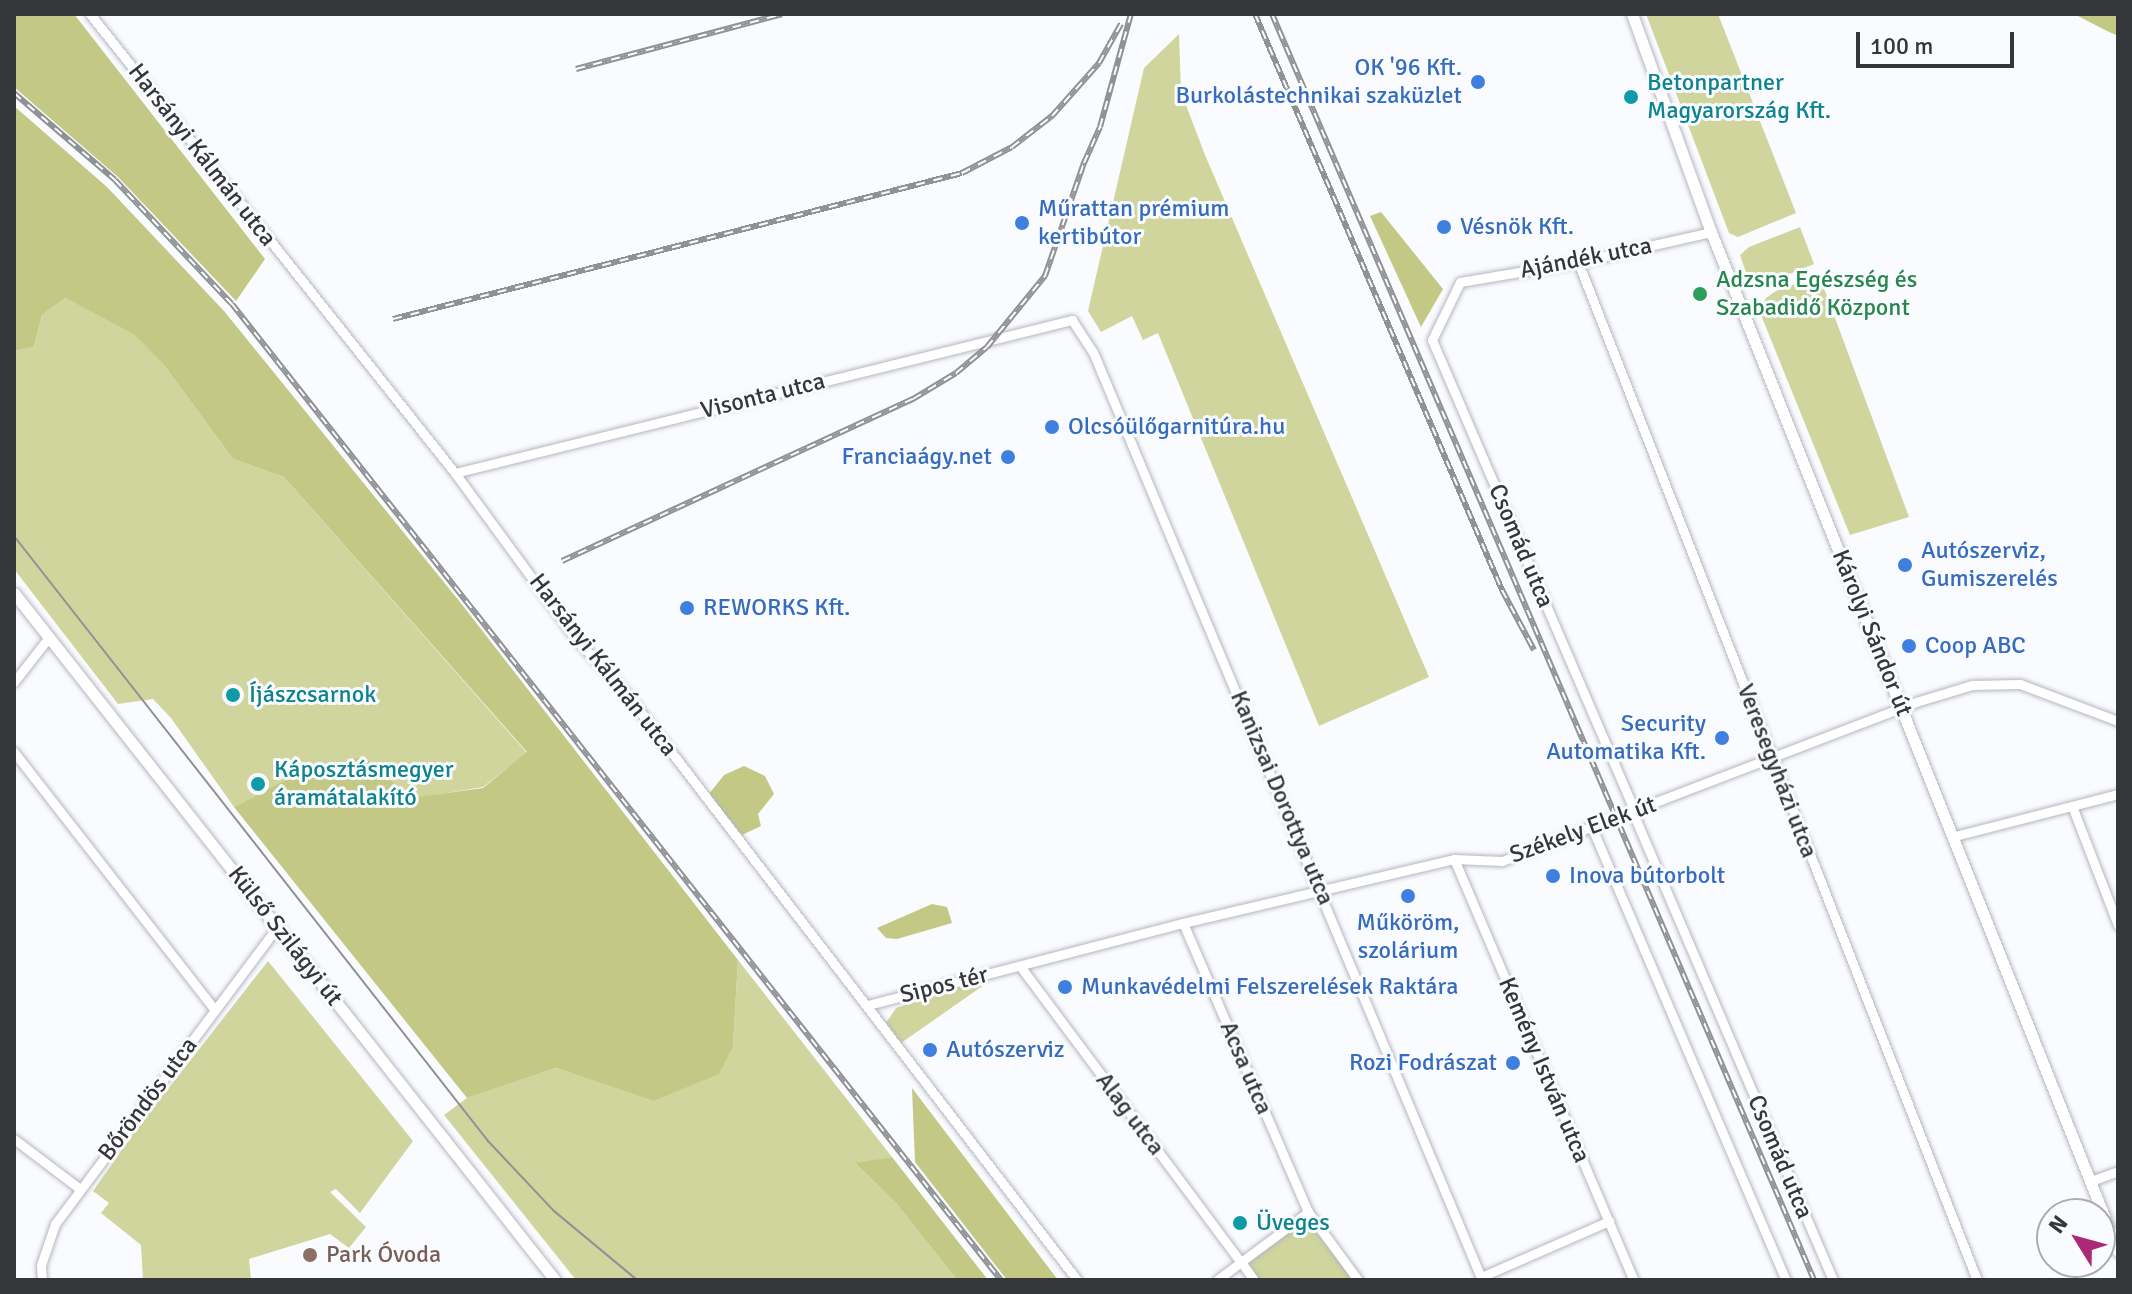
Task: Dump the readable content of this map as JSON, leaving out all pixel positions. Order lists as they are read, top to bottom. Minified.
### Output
{"streets":{"street":["Harsányi Kálmán utca","Ajándék utca","Visonta utca","Csomád utca","Károlyi Sándor út","Veresegyházi utca","Kanizsai Dorottya utca","Székely Elek út","Külső Szilágyi út","Sipos tér","Acsa utca","Kemény István utca","Bőröndös utca","Alag utca"]},"crossings":[["Harsányi Kálmán utca","Visonta utca"],["Harsányi Kálmán utca","Sipos tér"],["Ajándék utca","Csomád utca"],["Ajándék utca","Károlyi Sándor út"],["Ajándék utca","Veresegyházi utca"],["Visonta utca","Kanizsai Dorottya utca"],["Csomád utca","Székely Elek út"],["Károlyi Sándor út","Székely Elek út"],["Veresegyházi utca","Székely Elek út"],["Kanizsai Dorottya utca","Székely Elek út"],["Székely Elek út","Sipos tér"],["Székely Elek út","Acsa utca"],["Székely Elek út","Kemény István utca"],["Székely Elek út","Alag utca"],["Külső Szilágyi út","Bőröndös utca"],["Sipos tér","Alag utca"]],"places":["OK '96 Kft. Burkolástechnikai szaküzlet","Betonpartner Magyarország Kft.","Műrattan prémium kertibútor","Vésnök Kft.","Adzsna Egészség és Szabadidő Központ","Olcsóülőgarnitúra.hu","Franciaágy.net","Autószerviz, Gumiszerelés","REWORKS Kft.","Coop ABC","Íjászcsarnok","Security Automatika Kft.","Káposztásmegyer áramátalakító","Inova bútorbolt","Műköröm, szolárium","Munkavédelmi Felszerelések Raktára","Autószerviz","Rozi Fodrászat","Üveges","Park Óvoda"],"scale_bar":"100 m","north":"top left"}
